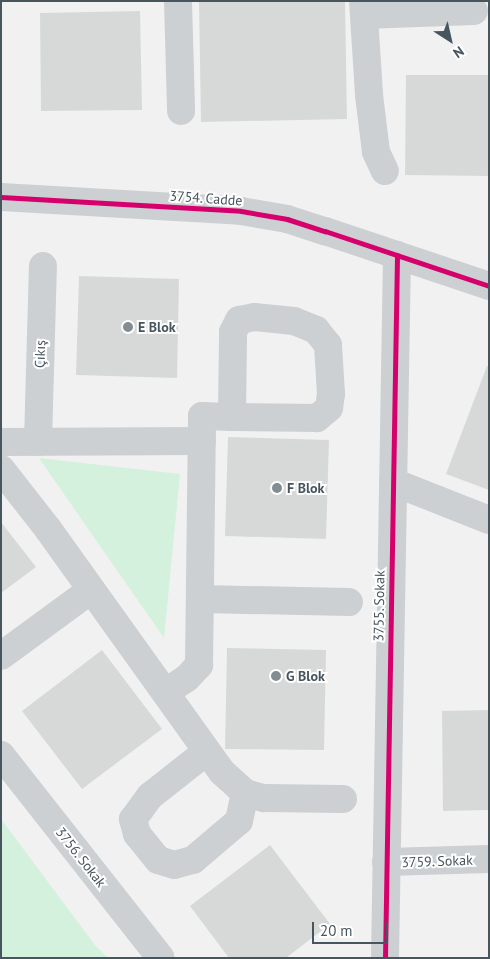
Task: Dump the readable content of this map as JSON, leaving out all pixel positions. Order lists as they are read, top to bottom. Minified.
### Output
{"streets":{"street":["3754. Cadde","Çıkış","3755. Sokak","3756. Sokak","3759. Sokak"]},"crossings":[["3754. Cadde","3755. Sokak"],["3755. Sokak","3759. Sokak"]],"places":["E Blok","F Blok","G Blok"],"scale_bar":"20 m","north":"bottom right"}
